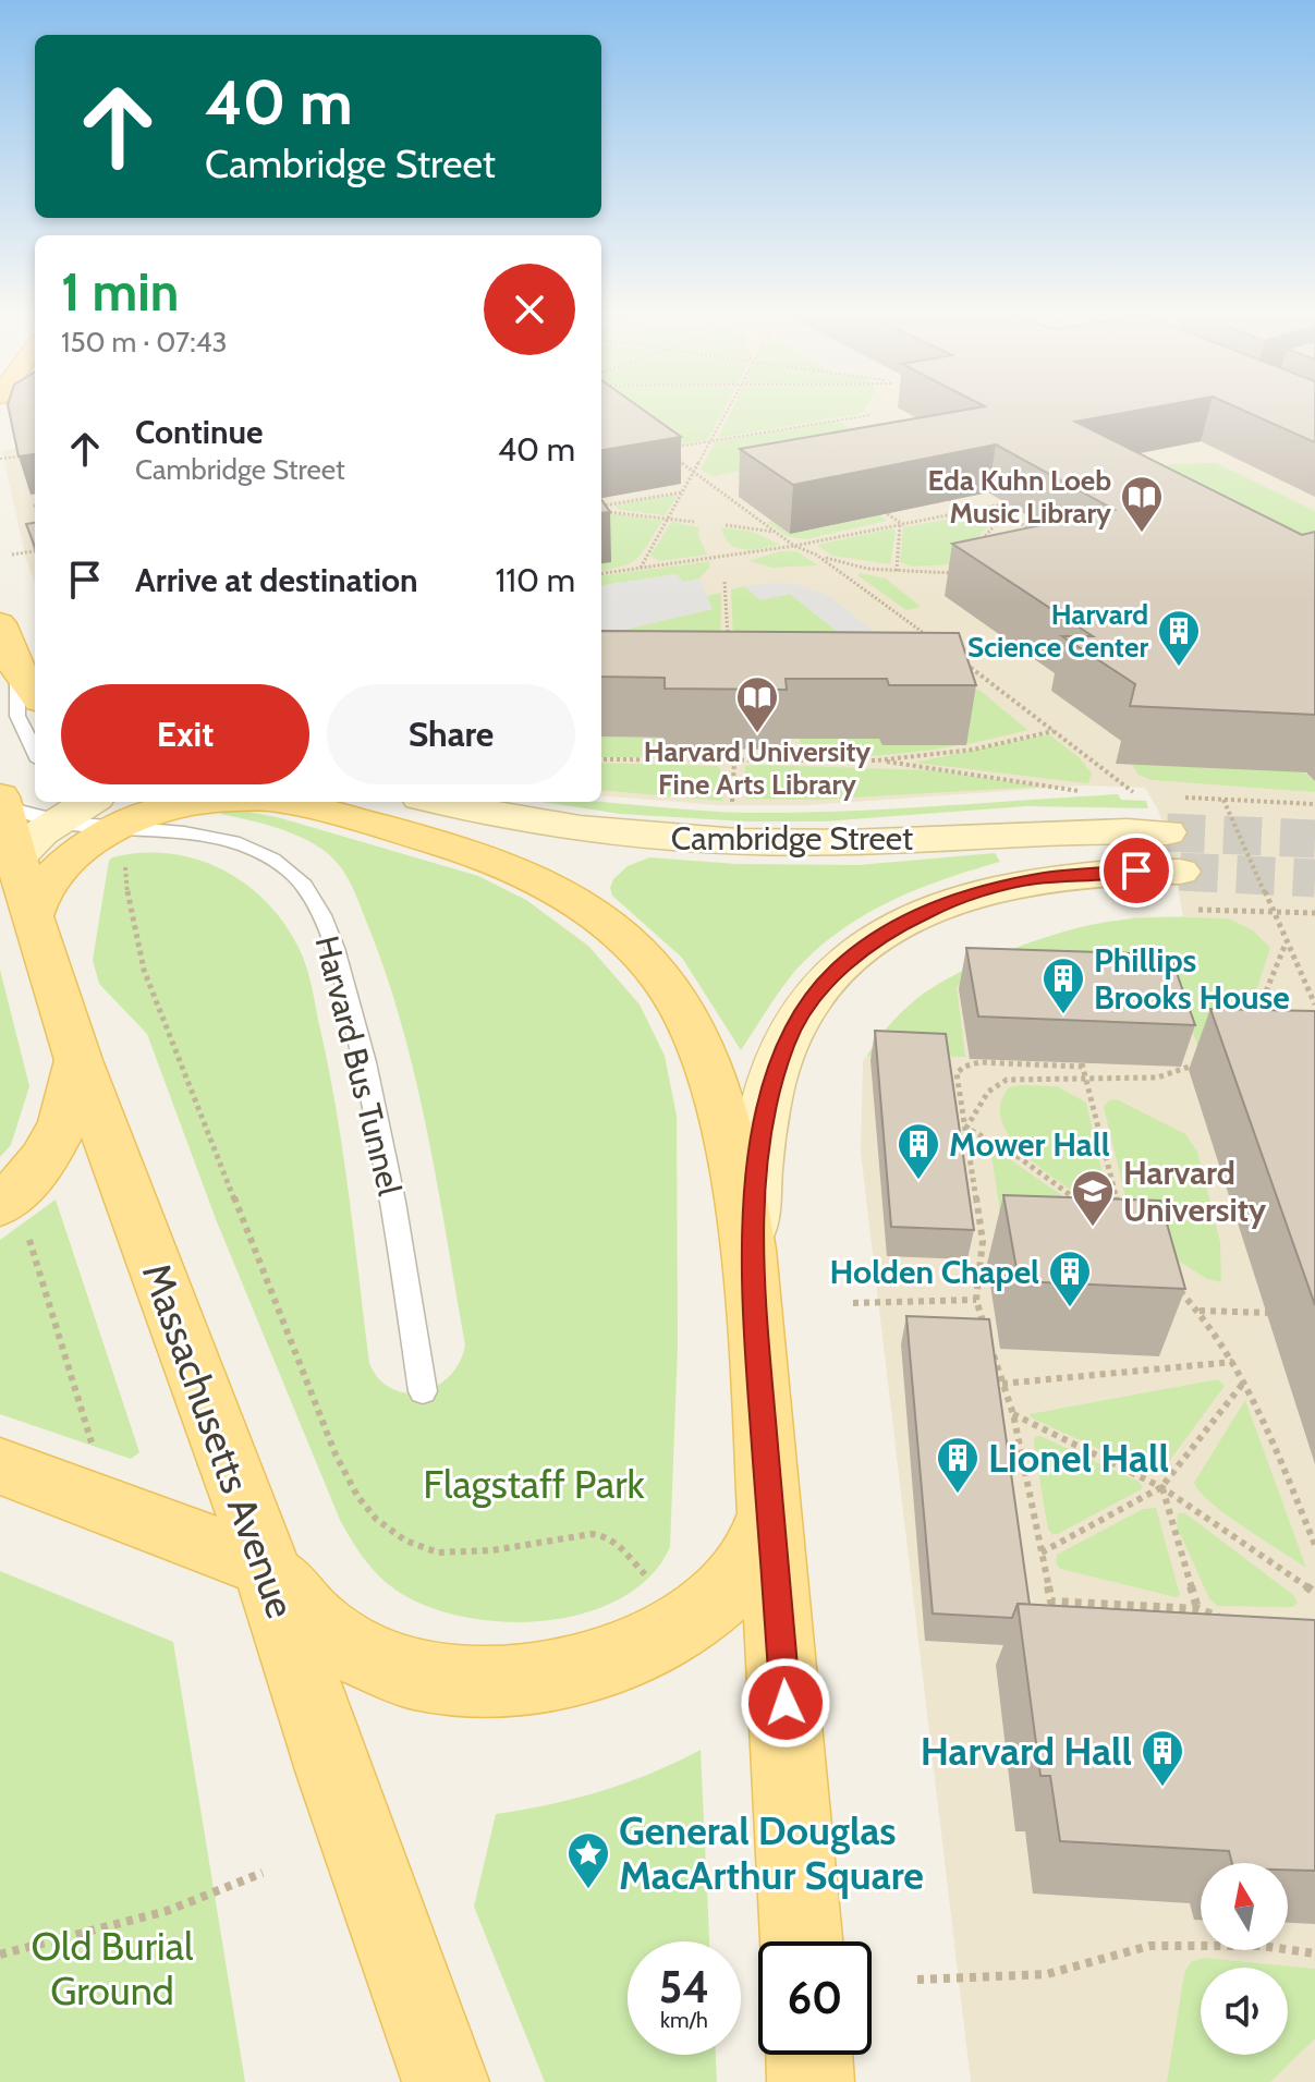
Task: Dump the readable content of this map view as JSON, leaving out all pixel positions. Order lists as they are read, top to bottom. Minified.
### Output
{"streets":{"main road":["Cambridge Street","Massachusetts Avenue"],"lane":["Harvard Bus Tunnel"]},"crossings":[["Harvard Bus Tunnel","Massachusetts Avenue"]],"parks":["Flagstaff Park","Old Burial Ground"],"places":{"library":["Eda Kuhn Loeb Music Library","Harvard University Fine Arts Library"],"building":["Harvard Science Center","Phillips Brooks House","Mower Hall","Holden Chapel","Lionel Hall","Harvard Hall"],"school or university":["Harvard University"],"place":["General Douglas MacArthur Square"]},"north":"top","page":{"turn":["40 m","Cambridge Street"],"heading":["1 min","150 m · 07:43"],"list":[{"name":"Continue","note":"Cambridge Street","value":"40 m"},{"name":"Arrive at destination","value":"110 m"}],"buttons":["Exit","Share"],"speed":"54 km/h","limit":"60"}}
